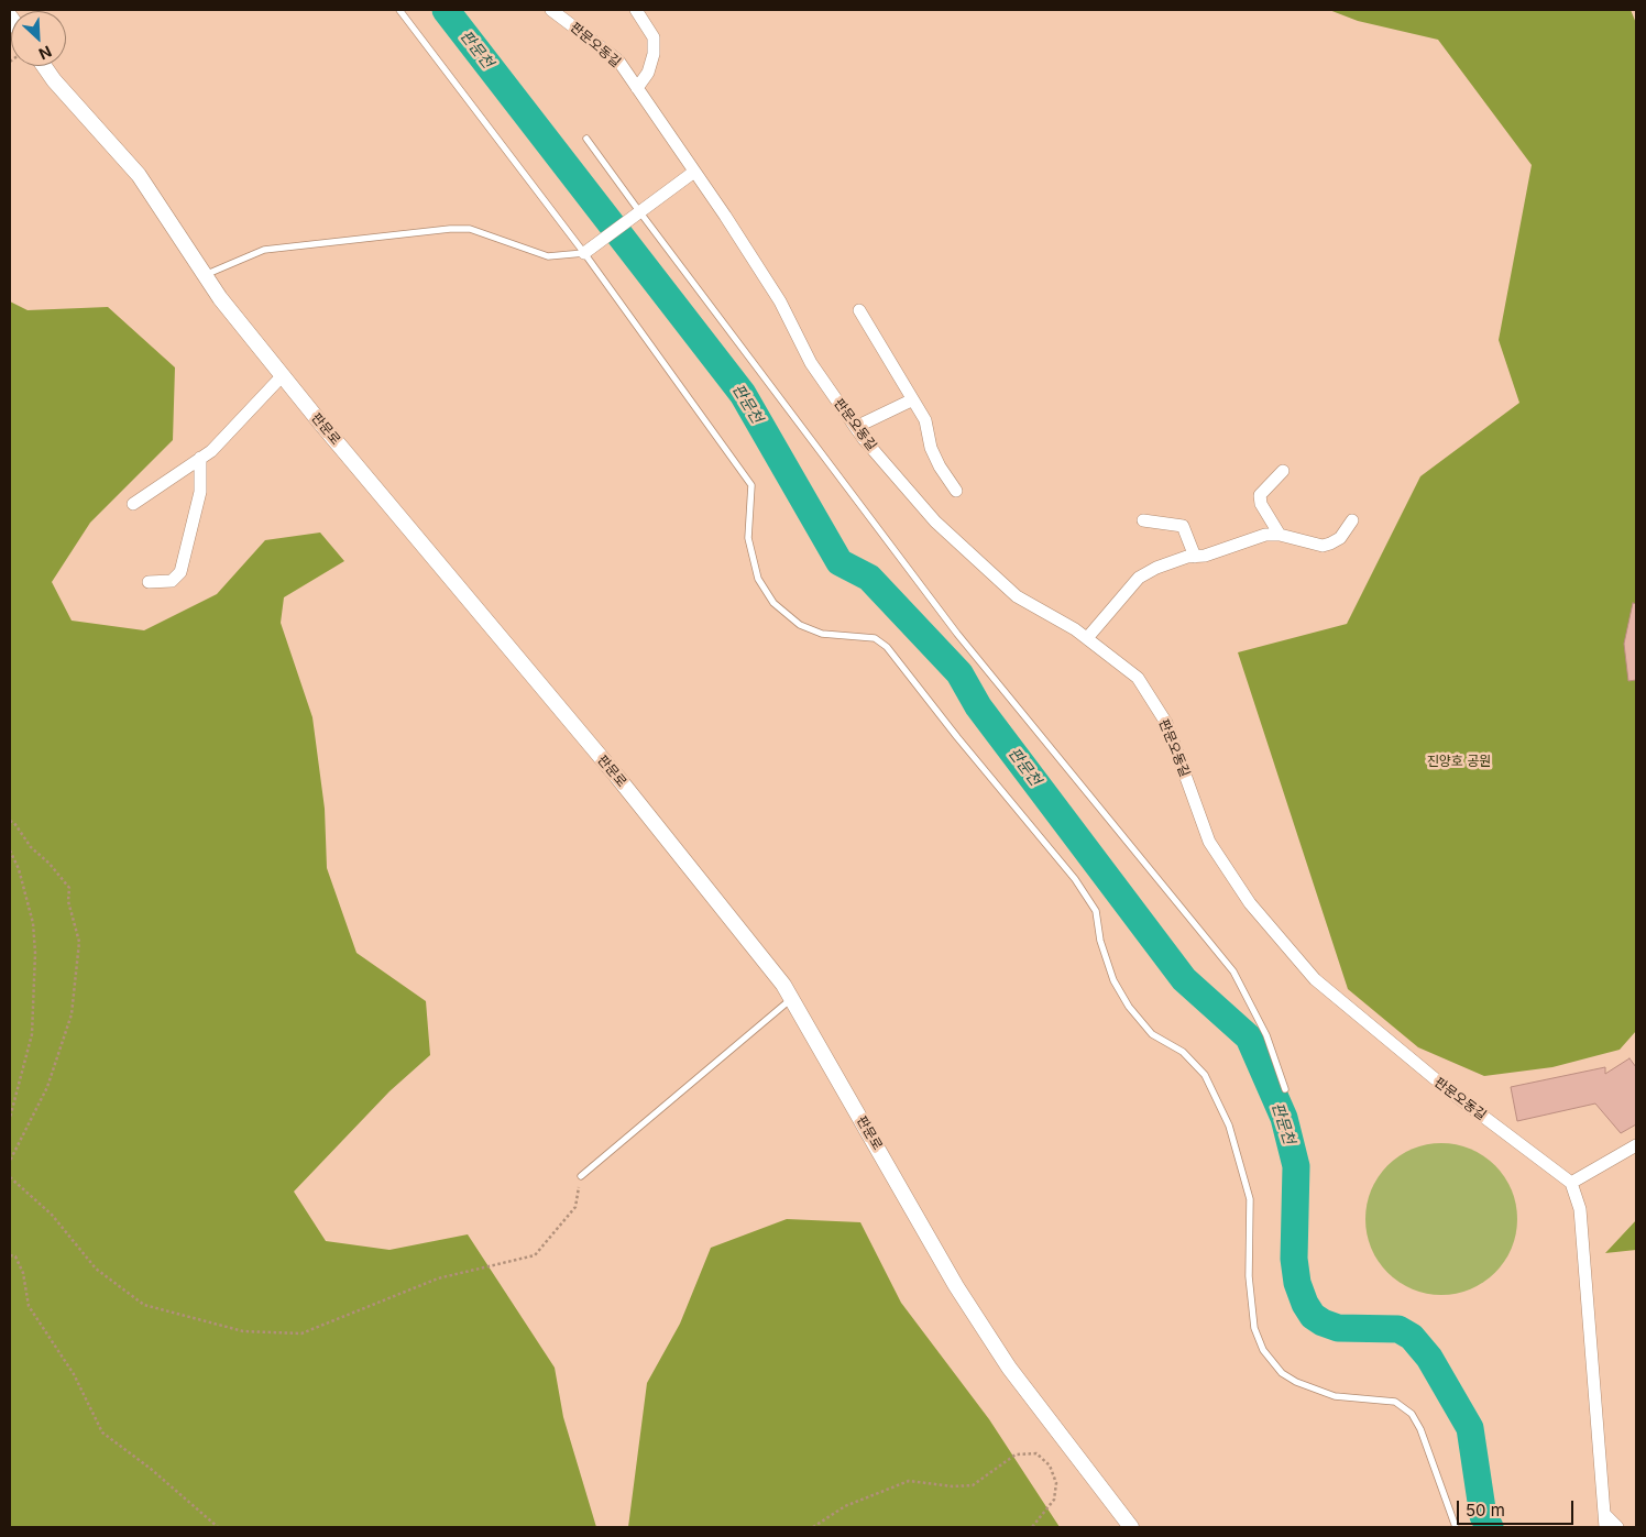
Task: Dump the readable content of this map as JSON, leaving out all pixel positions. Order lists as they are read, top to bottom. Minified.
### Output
{"streets":{"street":["판문오동길","판문로"]},"water":["판문천"],"parks":["진양호 공원"],"scale_bar":"50 m","north":"bottom right"}
